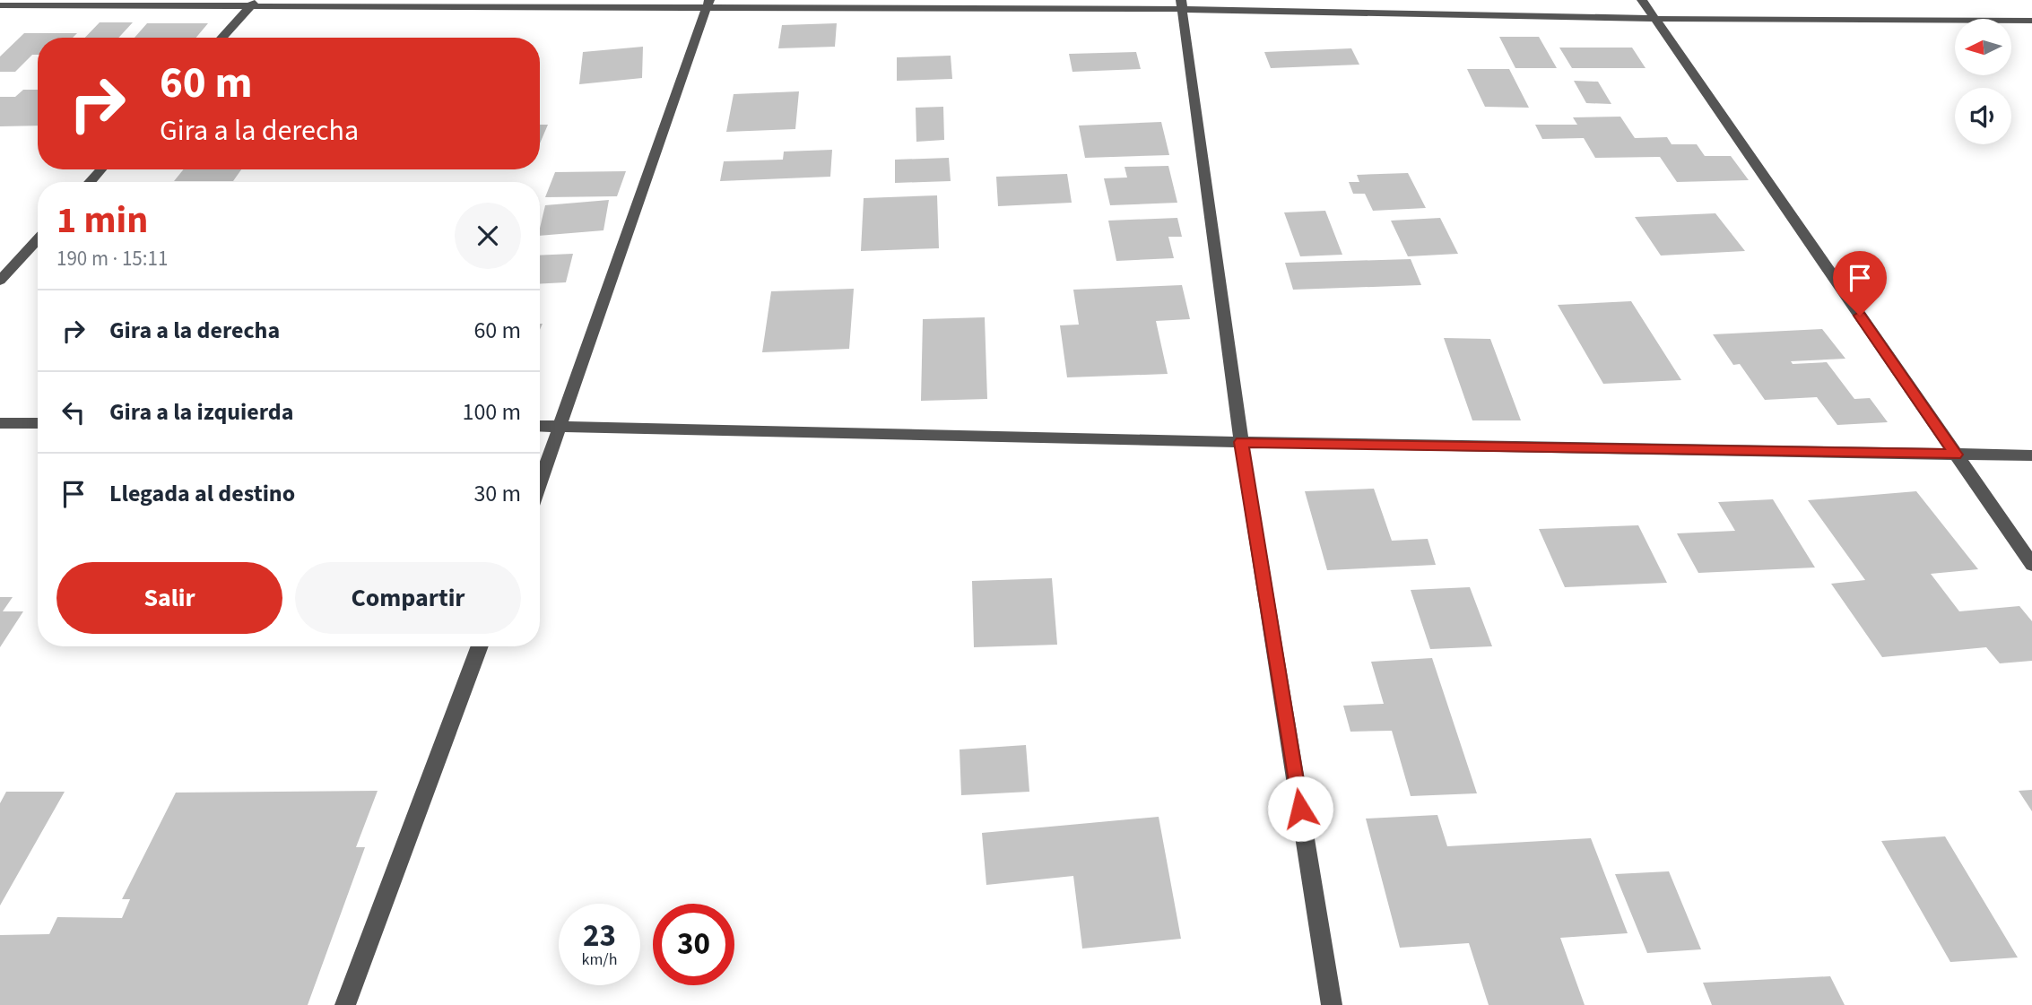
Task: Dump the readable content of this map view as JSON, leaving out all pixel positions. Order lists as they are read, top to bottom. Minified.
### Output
{"north":"left","page":{"turn":["60 m","Gira a la derecha"],"heading":["1 min","190 m · 15:11"],"list":[{"name":"Gira a la derecha","value":"60 m"},{"name":"Gira a la izquierda","value":"100 m"},{"name":"Llegada al destino","value":"30 m"}],"buttons":["Salir","Compartir"],"speed":"23 km/h","limit":"30"}}
